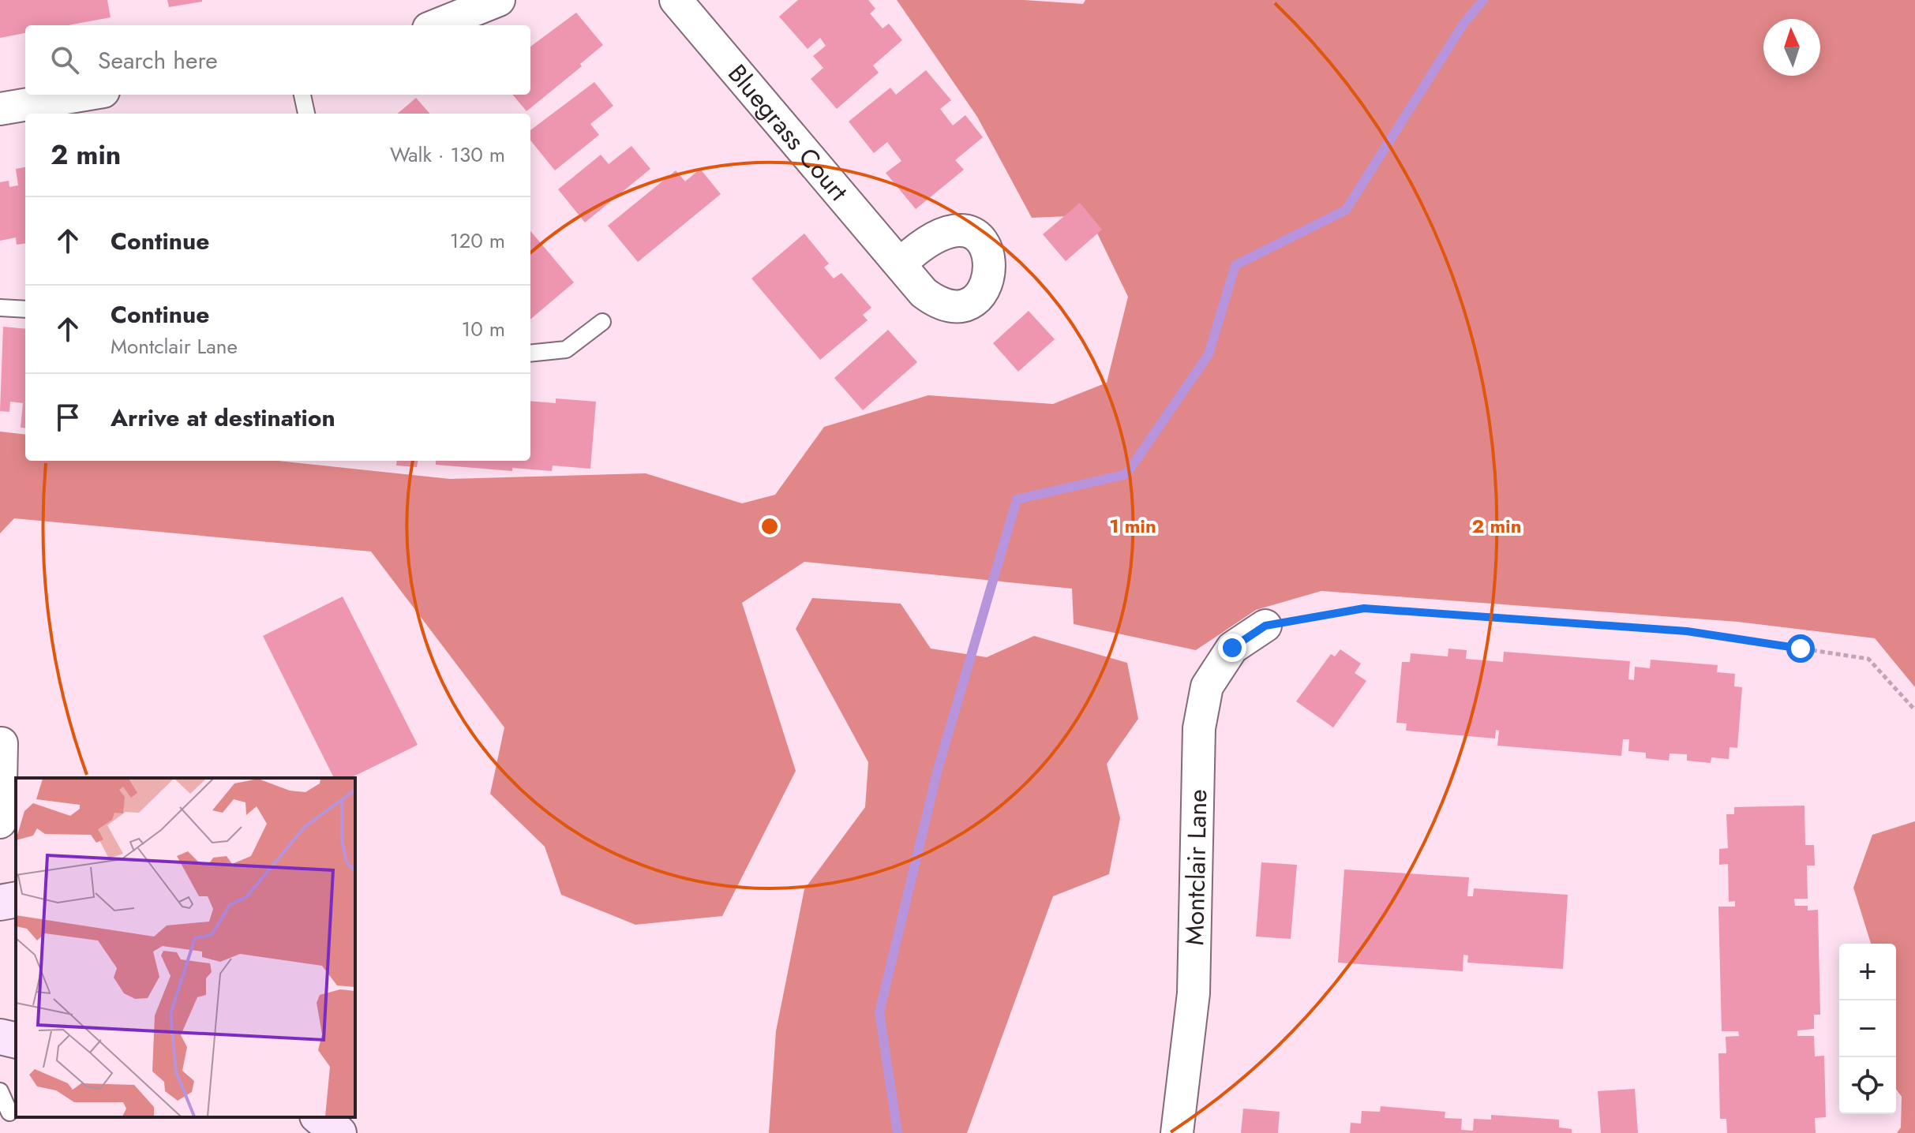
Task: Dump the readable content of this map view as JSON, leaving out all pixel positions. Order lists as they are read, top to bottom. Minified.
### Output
{"streets":{"street":["Bluegrass Court","Montclair Lane"]},"north":"top","page":{"search":"Search here","heading":["2 min","Walk · 130 m"],"list":[["Continue","120 m"],["Continue","Montclair Lane","10 m"],"Arrive at destination"],"map_buttons":["+","−"]},"rings":["1 min","2 min"]}
